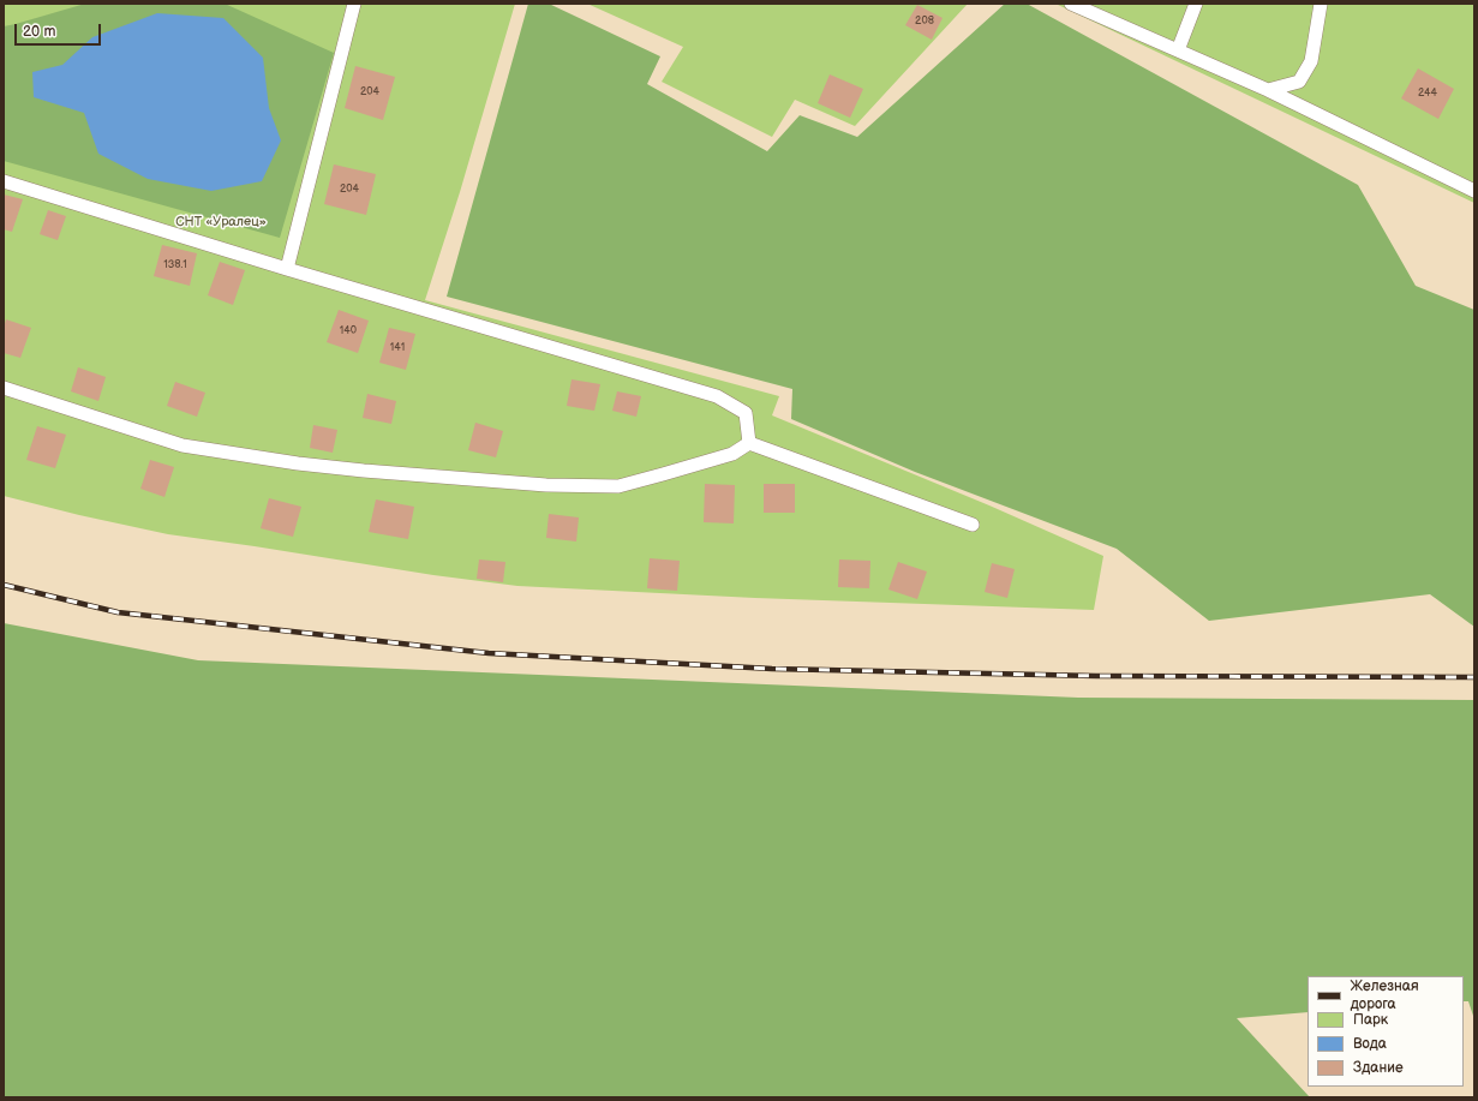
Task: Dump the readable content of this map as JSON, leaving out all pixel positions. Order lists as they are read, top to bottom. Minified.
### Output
{"parks":["СНТ «Уралец»"],"house_numbers":["208","204","244","204","138.1","140","141"],"legend":["Железная дорога","Парк","Вода","Здание"],"scale_bar":"20 m"}
